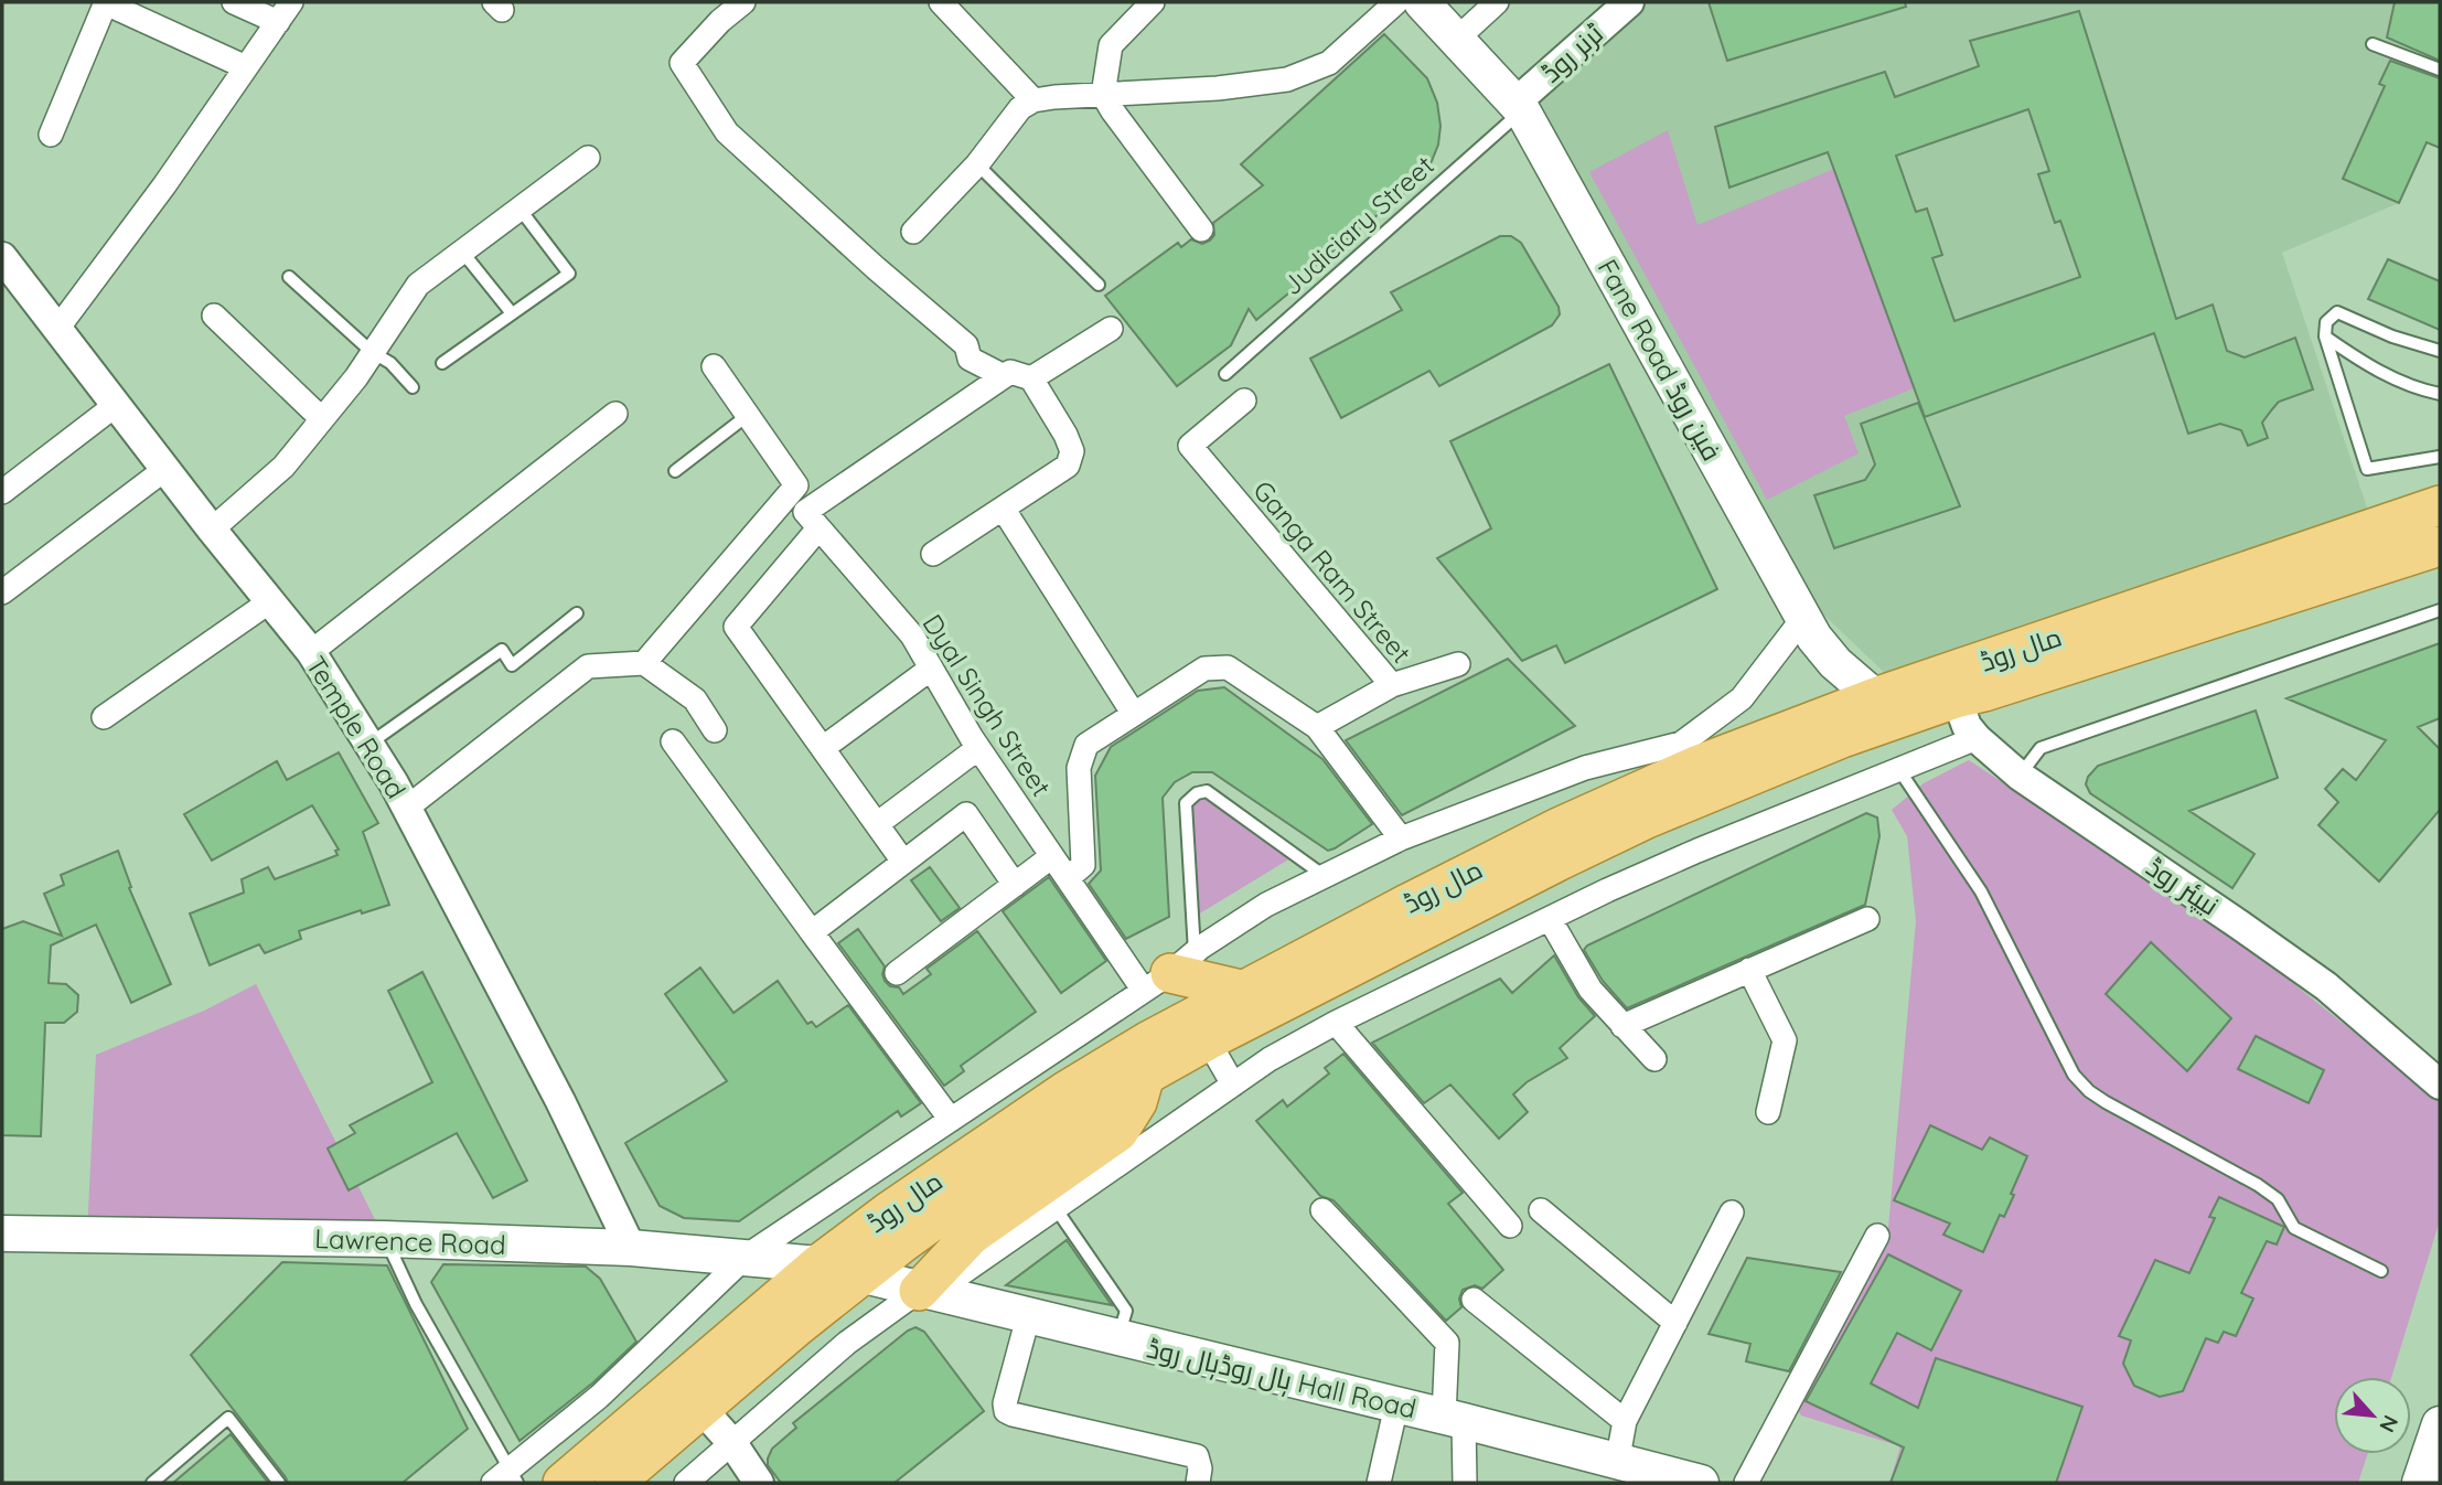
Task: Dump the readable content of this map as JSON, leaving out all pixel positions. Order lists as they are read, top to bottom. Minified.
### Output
{"streets":{"main road":["Fane Road فین روڈ","مال روڈ","Lawrence Road","ہال روڈہال روڈ Hall Road"],"street":["ٹرنر روڈ","Ganga Ram Street","Dyal Singh Street","Temple Road","نیپئر روڈ"],"lane":["Judiciary Street"]},"crossings":[["ٹرنر روڈ","Judiciary Street"],["ٹرنر روڈ","Fane Road فین روڈ"],["Judiciary Street","Fane Road فین روڈ"],["Fane Road فین روڈ","مال روڈ"],["مال روڈ","نیپئر روڈ"],["مال روڈ","Lawrence Road"],["مال روڈ","ہال روڈہال روڈ Hall Road"],["Temple Road","Lawrence Road"],["Lawrence Road","ہال روڈہال روڈ Hall Road"]],"north":"bottom right"}
